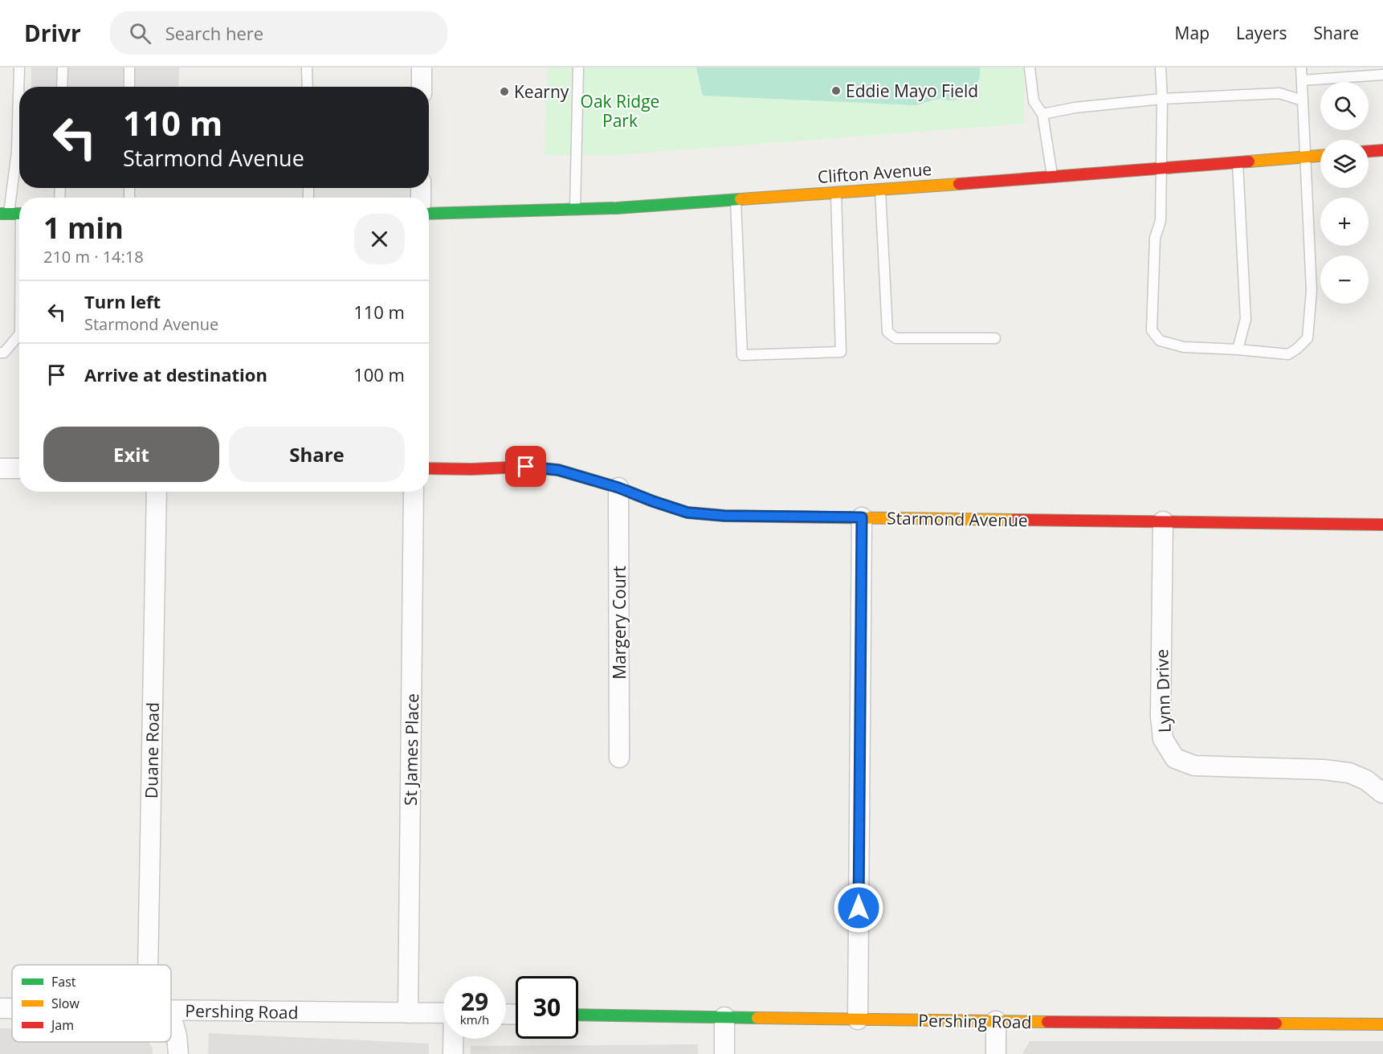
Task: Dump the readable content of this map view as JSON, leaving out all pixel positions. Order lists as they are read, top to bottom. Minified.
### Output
{"streets":{"street":["Clifton Avenue","Starmond Avenue","Margery Court","Lynn Drive","St James Place","Duane Road","Pershing Road"]},"crossings":[["Starmond Avenue","Margery Court"],["Starmond Avenue","Lynn Drive"],["St James Place","Pershing Road"]],"parks":["Oak Ridge Park"],"places":["Eddie Mayo Field","Kearny"],"legend":["Fast","Slow","Jam"],"page":{"header":"Drivr","search":"Search here","nav":["Map","Layers","Share"],"map_buttons":["+","−"],"turn":["110 m","Starmond Avenue"],"heading":["1 min","210 m · 14:18"],"list":[{"name":"Turn left","note":"Starmond Avenue","value":"110 m"},{"name":"Arrive at destination","value":"100 m"}],"buttons":["Exit","Share"],"speed":"29 km/h","limit":"30"}}
